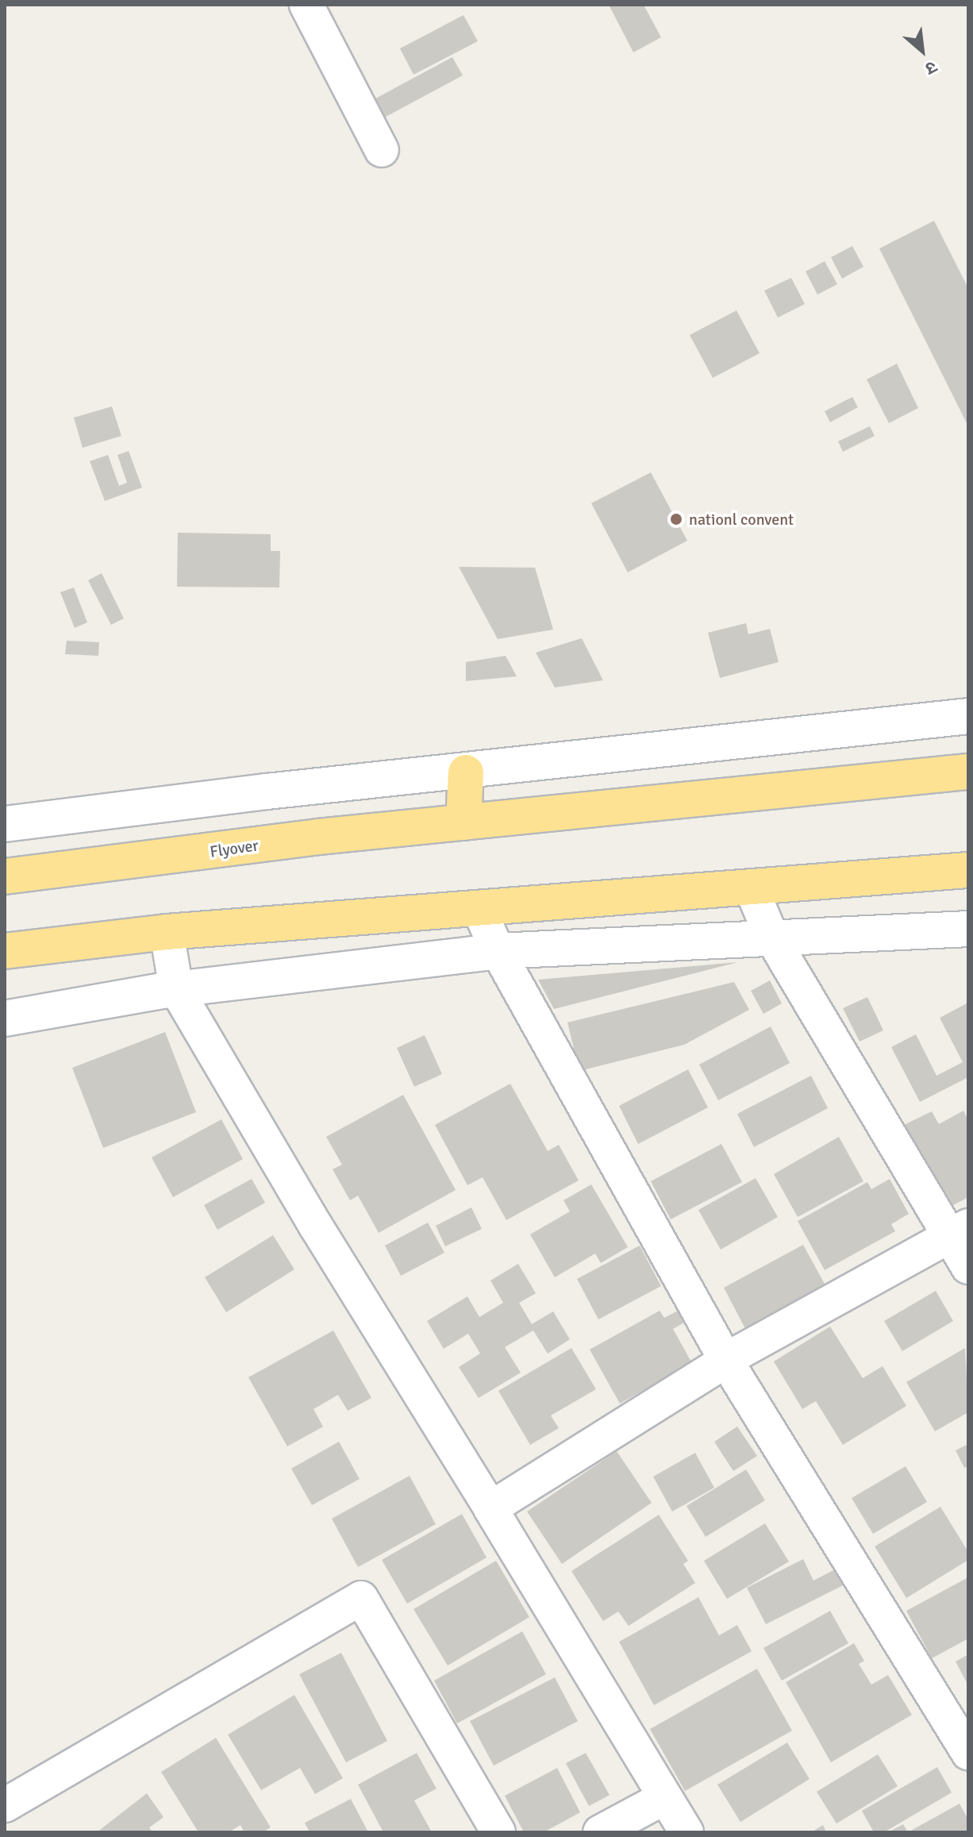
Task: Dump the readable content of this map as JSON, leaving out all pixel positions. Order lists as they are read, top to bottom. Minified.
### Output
{"streets":{"highway":["Flyover"]},"places":["nationl convent"],"north":"bottom right"}
